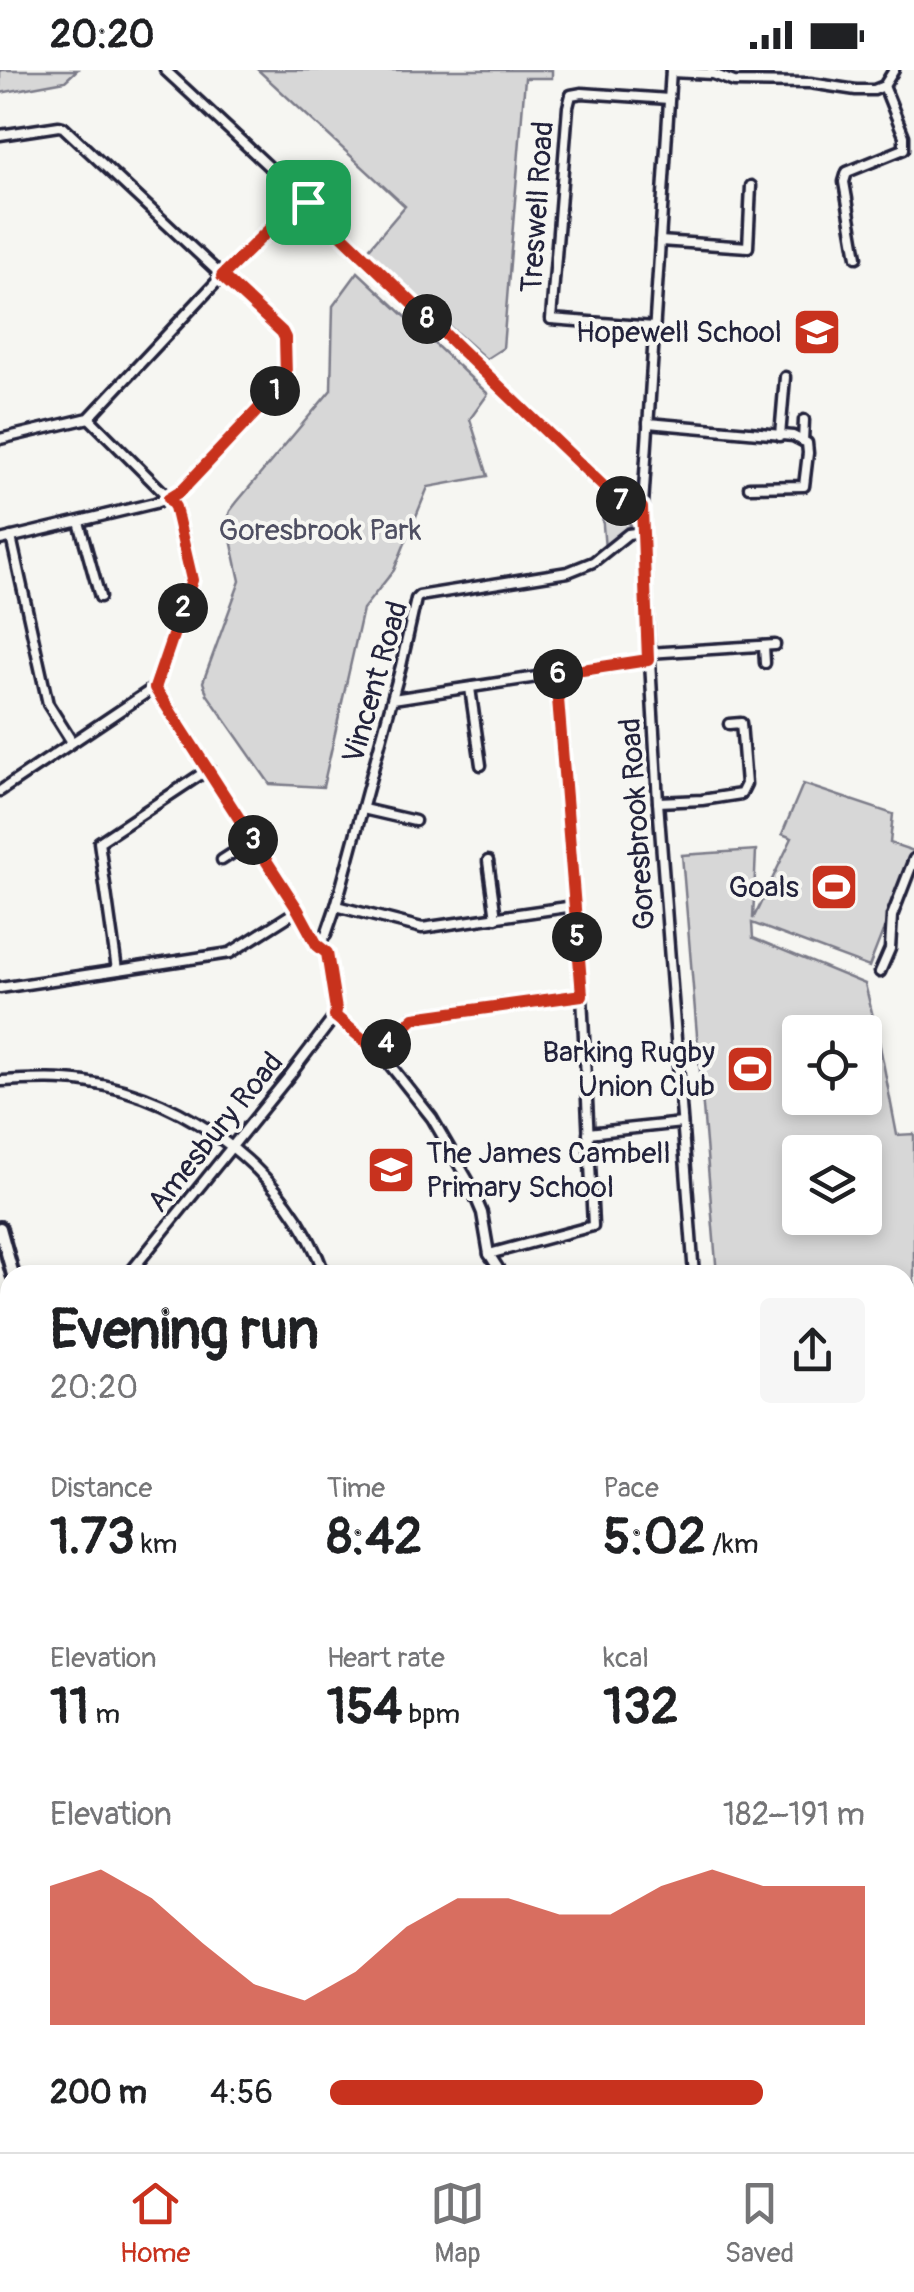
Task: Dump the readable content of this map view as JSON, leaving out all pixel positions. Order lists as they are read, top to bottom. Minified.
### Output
{"streets":{"street":["Treswell Road","Vincent Road","Goresbrook Road","Amesbury Road"]},"crossings":[["Treswell Road","Goresbrook Road"],["Vincent Road","Goresbrook Road"]],"parks":["Goresbrook Park"],"places":{"school or university":["Hopewell School","The James Cambell Primary School"],"sports":["Goals","Barking Rugby Union Club"]},"page":{"status":"20:20","pins":["8","1","7","2","6","3","5","4"],"heading":["Evening run","20:20"],"stats":[["Distance","1.73 km"],["Time","8:42"],["Pace","5:02 /km"],["Elevation","11 m"],["Heart rate","154 bpm"],["kcal","132"]],"chart":["Elevation","182–191 m"],"list":[{"name":"200 m","note":"4:56"}],"tabs":["Home","Map","Saved"]}}
